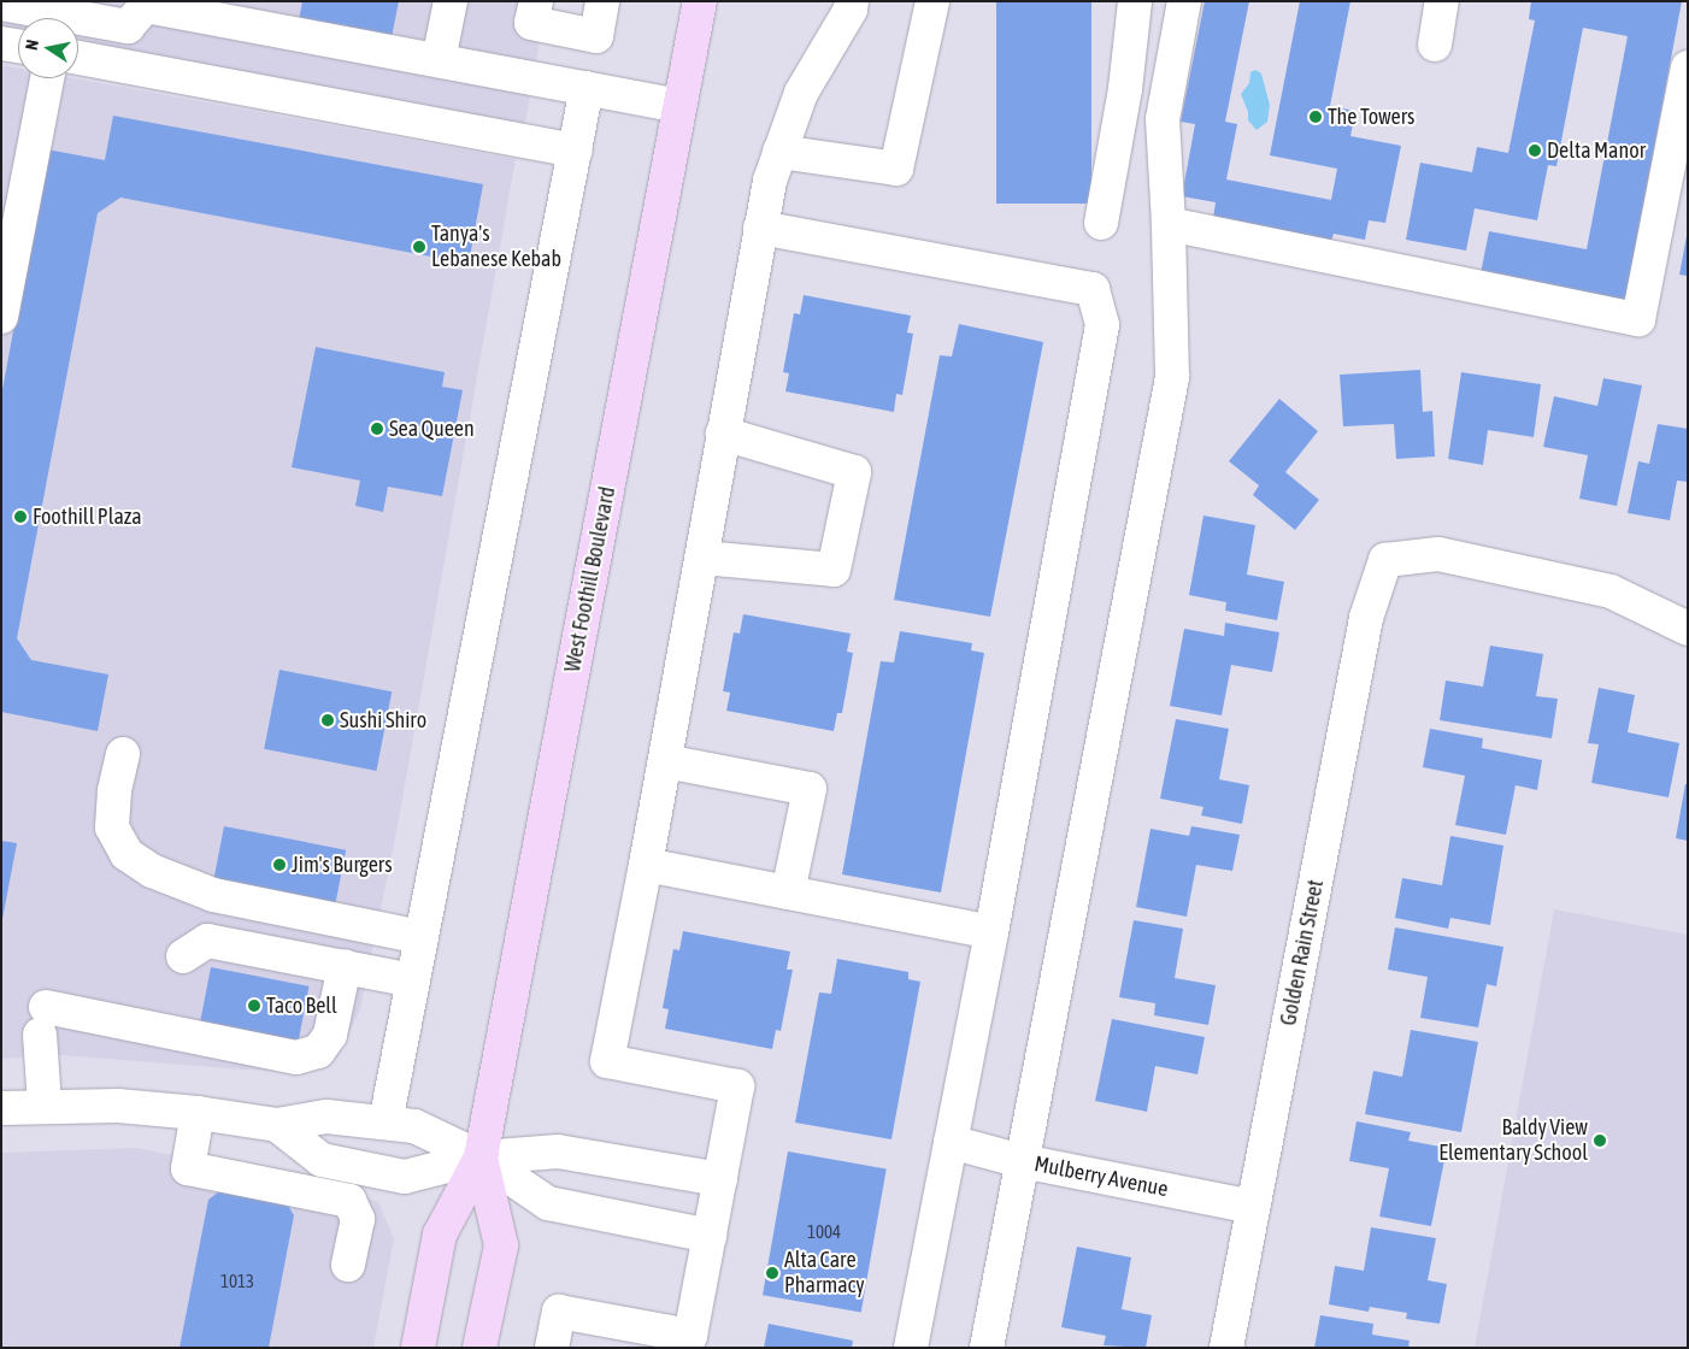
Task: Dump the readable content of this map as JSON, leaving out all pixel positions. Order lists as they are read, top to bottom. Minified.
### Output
{"streets":{"main road":["West Foothill Boulevard"],"street":["Golden Rain Street","Mulberry Avenue"]},"crossings":[["Golden Rain Street","Mulberry Avenue"]],"places":["The Towers","Delta Manor","Tanya's Lebanese Kebab","Sea Queen","Foothill Plaza","Sushi Shiro","Jim's Burgers","Taco Bell","Baldy View Elementary School","Alta Care Pharmacy"],"house_numbers":["1004","1013"],"north":"left"}
